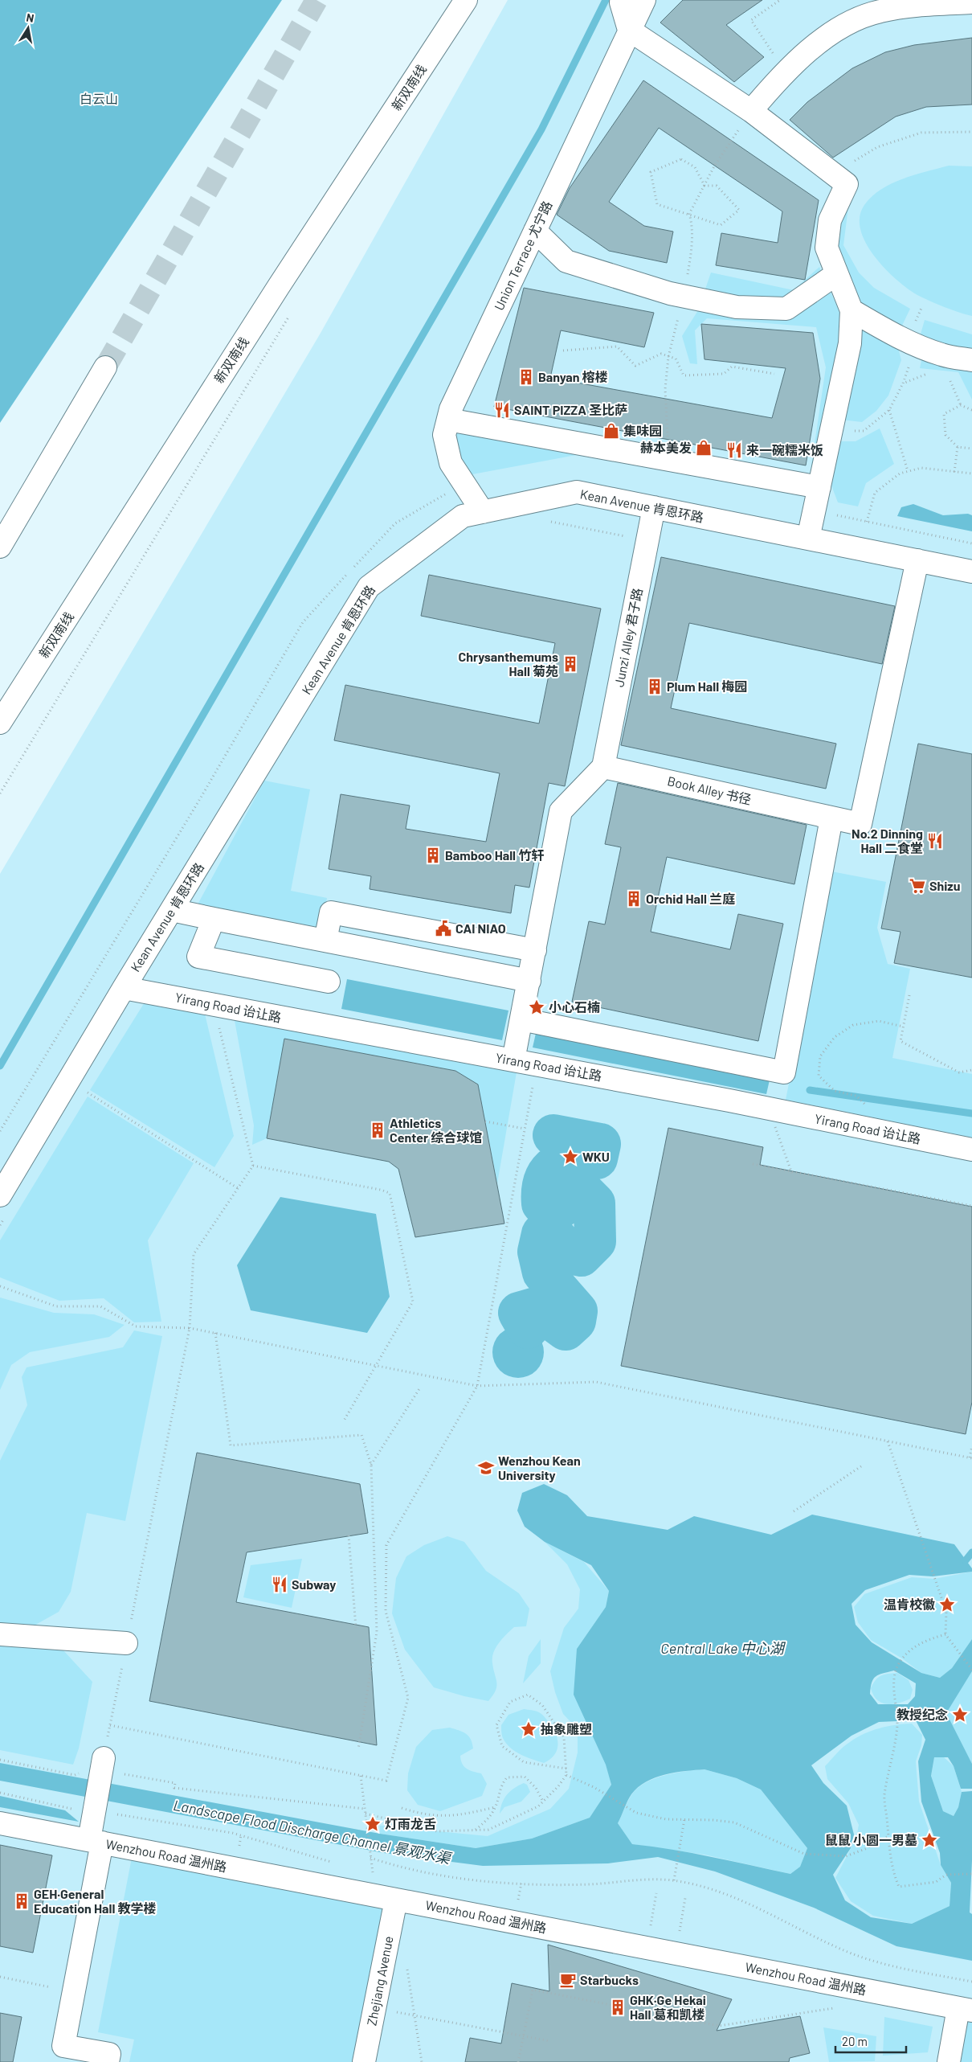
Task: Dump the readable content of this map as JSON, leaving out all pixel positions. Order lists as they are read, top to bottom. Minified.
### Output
{"streets":{"street":["新双南线","Union Terrace 尤宁路","Kean Avenue 肯恩环路","Junzi Alley 君子路","Book Alley 书径","Yirang Road 诒让路","Wenzhou Road 温州路","Zhejiang Avenue"]},"crossings":[["Union Terrace 尤宁路","Kean Avenue 肯恩环路"],["Kean Avenue 肯恩环路","Junzi Alley 君子路"],["Kean Avenue 肯恩环路","Book Alley 书径"],["Kean Avenue 肯恩环路","Yirang Road 诒让路"],["Junzi Alley 君子路","Book Alley 书径"],["Wenzhou Road 温州路","Zhejiang Avenue"]],"water":["Central Lake 中心湖","Landscape Flood Discharge Channel 景观水渠"],"parks":["白云山"],"places":{"building":["Banyan 榕楼","Chrysanthemums Hall 菊苑","Plum Hall 梅园","Bamboo Hall 竹轩","Orchid Hall 兰庭","Athletics Center 综合球馆","GEH·General Education Hall 教学楼","GHK·Ge Hekai Hall 葛和凯楼"],"restaurant":["SAINT PIZZA 圣比萨","来一碗糯米饭","No.2 Dinning Hall 二食堂","Subway"],"shop":["集味园","赫本美发"],"supermarket":["Shizu"],"public building":["CAI NIAO"],"place":["小心石楠","WKU","温肯校徽","教授纪念","抽象雕塑","灯雨龙舌","鼠鼠 小圆一男墓"],"school or university":["Wenzhou Kean University"],"cafe":["Starbucks"]},"scale_bar":"20 m","north":"top"}
